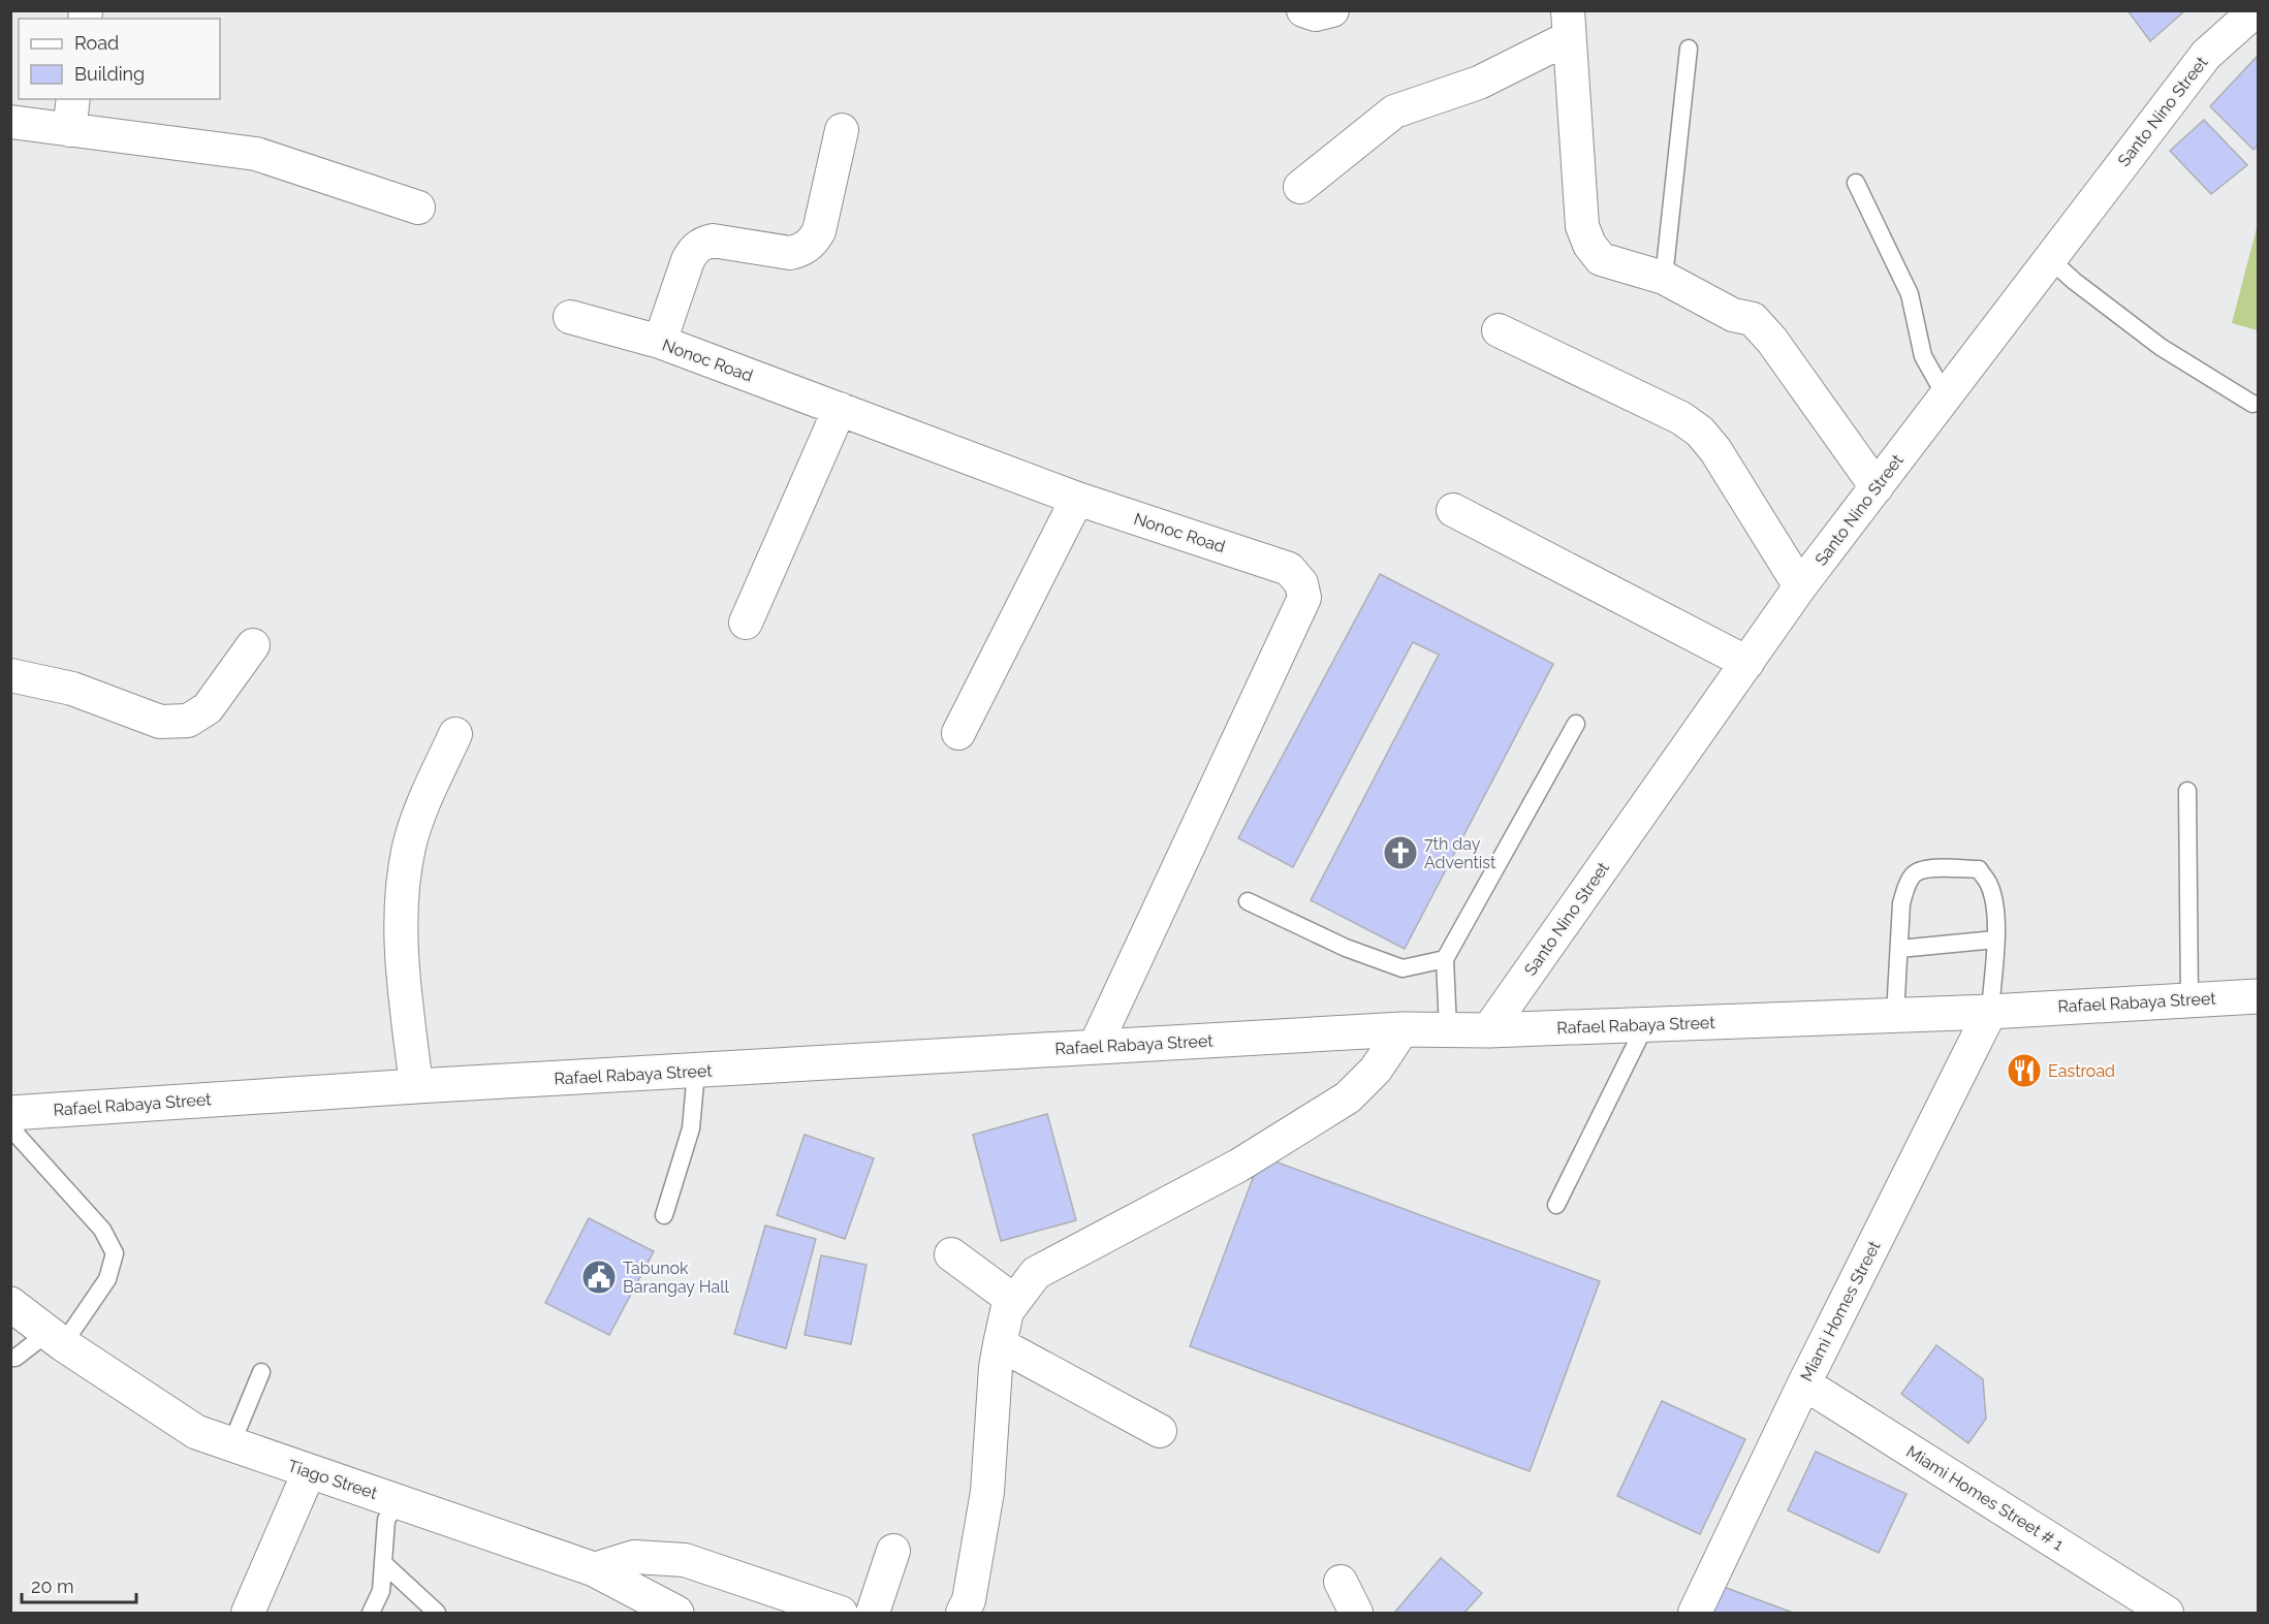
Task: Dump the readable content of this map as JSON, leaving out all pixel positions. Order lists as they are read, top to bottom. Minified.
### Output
{"streets":{"main road":["Rafael Rabaya Street","Tiago Street"],"street":["Santo Nino Street","Nonoc Road","Miami Homes Street","Miami Homes Street # 1"]},"crossings":[["Santo Nino Street","Rafael Rabaya Street"],["Nonoc Road","Rafael Rabaya Street"],["Rafael Rabaya Street","Miami Homes Street"],["Miami Homes Street","Miami Homes Street # 1"]],"places":{"church":["7th day Adventist"],"restaurant":["Eastroad"],"public building":["Tabunok Barangay Hall"]},"legend":["Road","Building"],"scale_bar":"20 m"}
